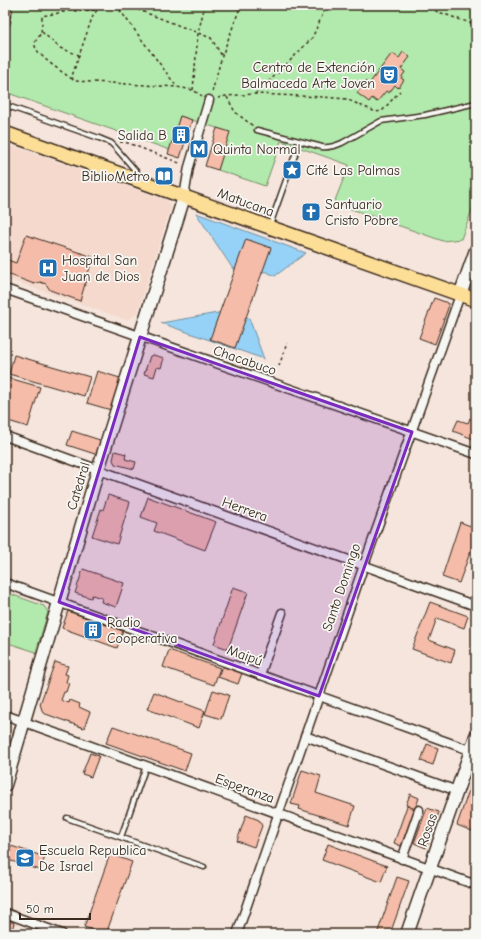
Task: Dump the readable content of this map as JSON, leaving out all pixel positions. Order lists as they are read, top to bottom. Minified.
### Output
{"streets":{"main road":["Matucana","Catedral","Santo Domingo","Rosas"],"street":["Chacabuco","Herrera","Maipú","Esperanza"]},"crossings":[["Matucana","Catedral"],["Matucana","Santo Domingo"],["Chacabuco","Catedral"],["Chacabuco","Santo Domingo"],["Catedral","Herrera"],["Catedral","Maipú"],["Catedral","Esperanza"],["Herrera","Santo Domingo"],["Santo Domingo","Maipú"],["Santo Domingo","Esperanza"],["Maipú","Rosas"],["Esperanza","Rosas"]],"places":{"theatre":["Centro de Extención Balmaceda Arte Joven"],"building":["Salida B","Radio Cooperativa"],"metro station":["Quinta Normal"],"place":["Cité Las Palmas"],"library":["BiblioMetro"],"church":["Santuario Cristo Pobre"],"hospital":["Hospital San Juan de Dios"],"school or university":["Escuela Republica De Israel"]},"scale_bar":"50 m"}
